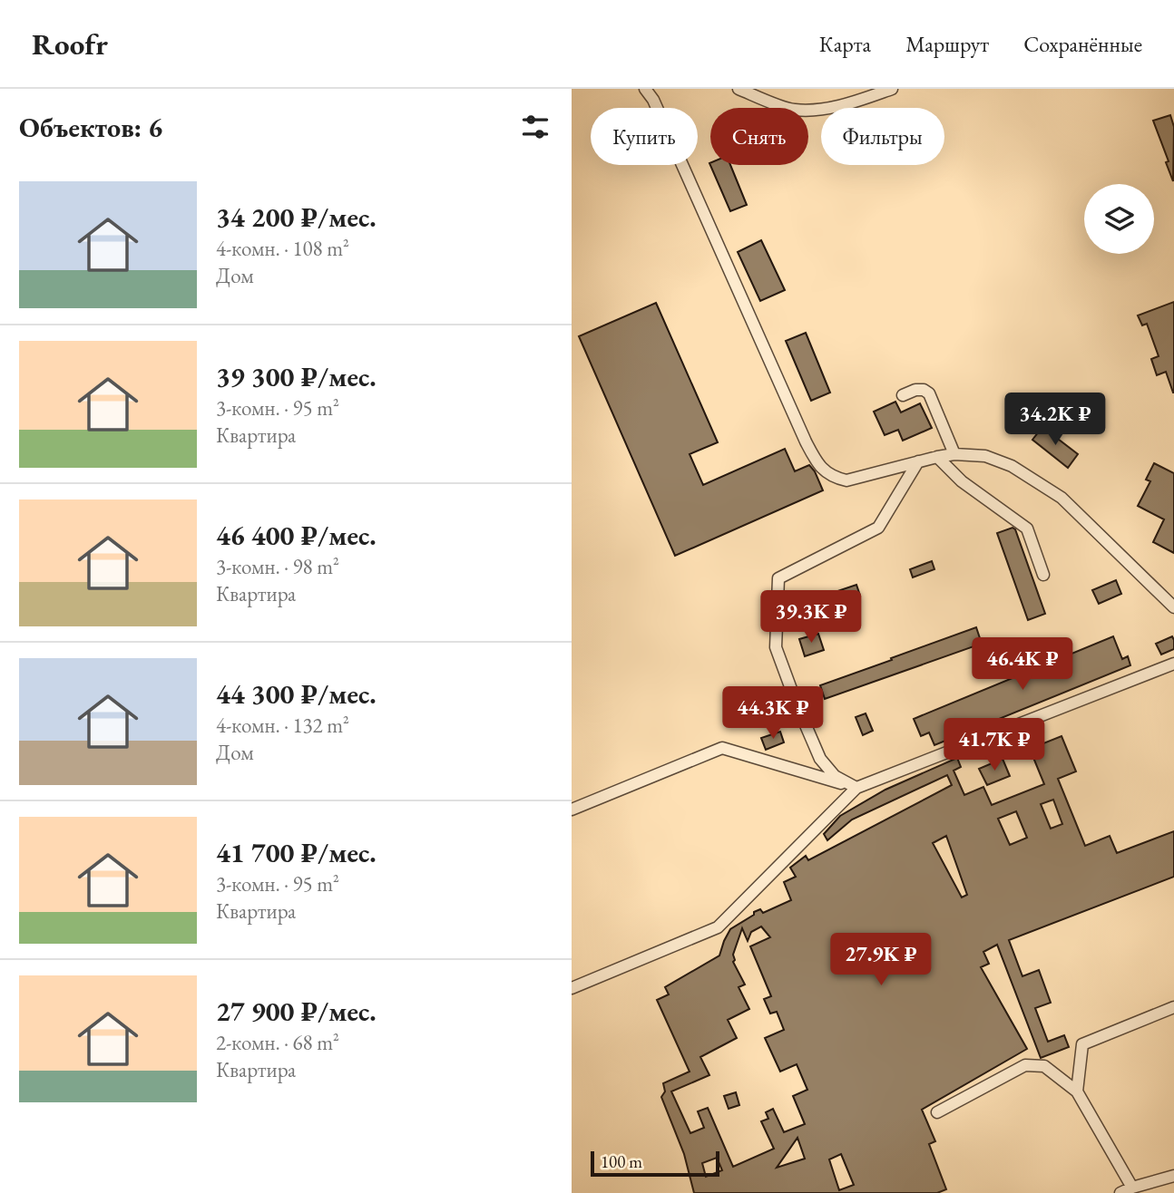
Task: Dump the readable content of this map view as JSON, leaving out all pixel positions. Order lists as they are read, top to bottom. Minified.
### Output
{"scale_bar":"100 m","page":{"header":"Roofr","nav":["Карта","Маршрут","Сохранённые"],"heading":"Объектов: 6","chip":["Купить","Снять","Фильтры"],"list":[{"name":"34 200 ₽/мес.","note":"4-комн. · 108 m² · Дом"},{"name":"39 300 ₽/мес.","note":"3-комн. · 95 m² · Квартира"},{"name":"46 400 ₽/мес.","note":"3-комн. · 98 m² · Квартира"},{"name":"44 300 ₽/мес.","note":"4-комн. · 132 m² · Дом"},{"name":"41 700 ₽/мес.","note":"3-комн. · 95 m² · Квартира"},{"name":"27 900 ₽/мес.","note":"2-комн. · 68 m² · Квартира"}],"price":["34.2K ₽","39.3K ₽","46.4K ₽","44.3K ₽","41.7K ₽","27.9K ₽"],"scale":"100 m"}}
